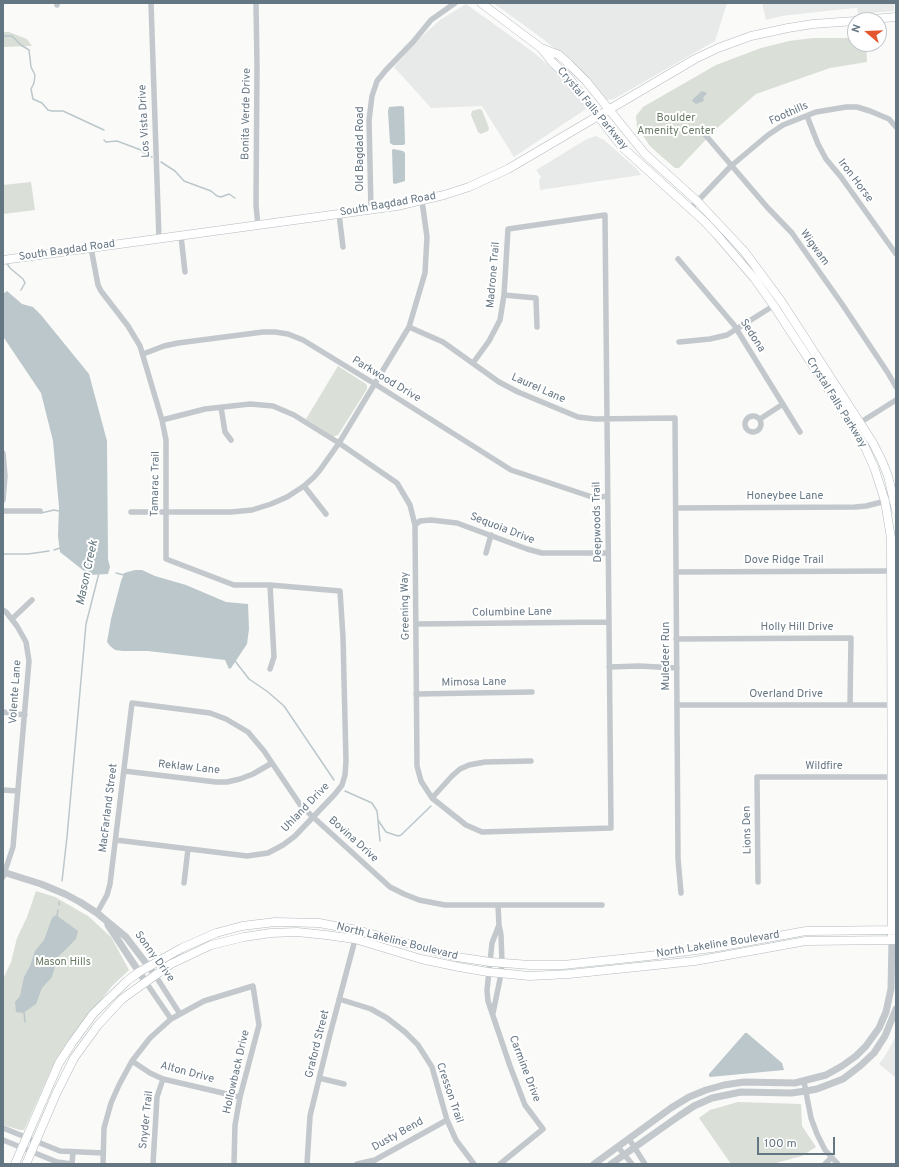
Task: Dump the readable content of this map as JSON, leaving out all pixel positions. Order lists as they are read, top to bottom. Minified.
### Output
{"streets":{"main road":["Crystal Falls Parkway","South Bagdad Road","North Lakeline Boulevard"],"street":["Bonita Verde Drive","Foothills","Los Vista Drive","Old Bagdad Road","Iron Horse","Wigwam","Madrone Trail","Sedona","Parkwood Drive","Laurel Lane","Tamarac Trail","Honeybee Lane","Deepwoods Trail","Sequoia Drive","Dove Ridge Trail","Greening Way","Columbine Lane","Holly Hill Drive","Muledeer Run","Mimosa Lane","Volente Lane","Overland Drive","Wildfire","Reklaw Lane","MacFarland Street","Uhland Drive","Lions Den","Bovina Drive","Sonny Drive","Graford Street","Carmine Drive","Hollowback Drive","Alton Drive","Cresson Trail","Snyder Trail","Dusty Bend"]},"crossings":[["Crystal Falls Parkway","Foothills"],["Crystal Falls Parkway","South Bagdad Road"],["Crystal Falls Parkway","Honeybee Lane"],["Crystal Falls Parkway","Dove Ridge Trail"],["Crystal Falls Parkway","Overland Drive"],["Crystal Falls Parkway","Wildfire"],["Crystal Falls Parkway","North Lakeline Boulevard"],["Bonita Verde Drive","South Bagdad Road"],["Foothills","Iron Horse"],["Foothills","Wigwam"],["Los Vista Drive","South Bagdad Road"],["Old Bagdad Road","South Bagdad Road"],["South Bagdad Road","Tamarac Trail"],["Madrone Trail","Laurel Lane"],["Madrone Trail","Deepwoods Trail"],["Parkwood Drive","Tamarac Trail"],["Parkwood Drive","Deepwoods Trail"],["Laurel Lane","Deepwoods Trail"],["Laurel Lane","Muledeer Run"],["Tamarac Trail","Greening Way"],["Tamarac Trail","Uhland Drive"],["Honeybee Lane","Muledeer Run"],["Deepwoods Trail","Sequoia Drive"],["Deepwoods Trail","Greening Way"],["Deepwoods Trail","Columbine Lane"],["Sequoia Drive","Greening Way"],["Dove Ridge Trail","Muledeer Run"],["Greening Way","Columbine Lane"],["Greening Way","Mimosa Lane"],["Holly Hill Drive","Muledeer Run"],["Holly Hill Drive","Overland Drive"],["Muledeer Run","Overland Drive"],["Volente Lane","Sonny Drive"],["Wildfire","Lions Den"],["Reklaw Lane","MacFarland Street"],["Reklaw Lane","Bovina Drive"],["MacFarland Street","Uhland Drive"],["MacFarland Street","Bovina Drive"],["MacFarland Street","Sonny Drive"],["Uhland Drive","Bovina Drive"],["Bovina Drive","Carmine Drive"],["North Lakeline Boulevard","Sonny Drive"],["North Lakeline Boulevard","Graford Street"],["North Lakeline Boulevard","Carmine Drive"],["Sonny Drive","Hollowback Drive"],["Graford Street","Cresson Trail"],["Hollowback Drive","Alton Drive"],["Alton Drive","Snyder Trail"],["Cresson Trail","Dusty Bend"]],"water":["Mason Creek"],"parks":["Boulder Amenity Center","Mason Hills"],"scale_bar":"100 m","north":"left"}
